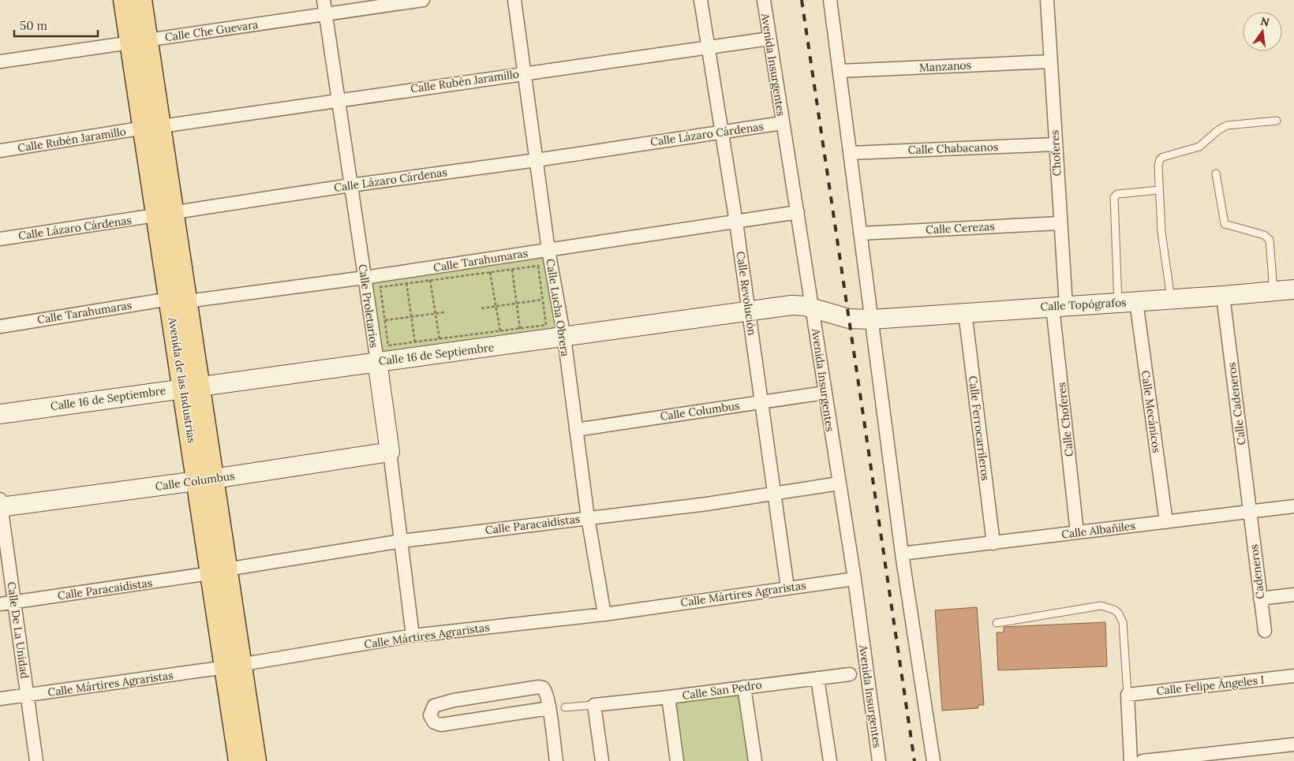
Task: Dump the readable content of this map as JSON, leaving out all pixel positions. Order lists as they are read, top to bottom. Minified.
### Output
{"streets":{"main road":["Avenida de las Industrias"],"street":["Calle Che Guevara","Avenida Insurgentes","Manzanos","Calle Rubén Jaramillo","Calle Lázaro Cárdenas","Calle Chabacanos","Choferes","Calle Cerezas","Calle Tarahumaras","Calle Revolución","Calle Topógrafos","Calle Proletarios","Calle Lucha Obrera","Calle 16 de Septiembre","Calle Cadeneros","Calle Columbus","Calle Mecánicos","Calle Choferes","Calle Ferrocarrileros","Calle Paracaidistas","Calle Albañiles","Cadeneros","Calle Mártires Agraristas","Calle De La Unidad","Calle Felipe Ángeles I","Calle San Pedro"]},"crossings":[["Calle Che Guevara","Calle Proletarios"],["Calle Che Guevara","Avenida de las Industrias"],["Avenida Insurgentes","Calle Rubén Jaramillo"],["Avenida Insurgentes","Calle Lázaro Cárdenas"],["Avenida Insurgentes","Calle Tarahumaras"],["Avenida Insurgentes","Calle 16 de Septiembre"],["Avenida Insurgentes","Calle Columbus"],["Avenida Insurgentes","Calle Paracaidistas"],["Avenida Insurgentes","Calle Mártires Agraristas"],["Manzanos","Choferes"],["Calle Rubén Jaramillo","Calle Revolución"],["Calle Rubén Jaramillo","Calle Proletarios"],["Calle Rubén Jaramillo","Calle Lucha Obrera"],["Calle Rubén Jaramillo","Avenida de las Industrias"],["Calle Lázaro Cárdenas","Calle Revolución"],["Calle Lázaro Cárdenas","Calle Proletarios"],["Calle Lázaro Cárdenas","Calle Lucha Obrera"],["Calle Lázaro Cárdenas","Avenida de las Industrias"],["Calle Chabacanos","Choferes"],["Choferes","Calle Cerezas"],["Choferes","Calle Topógrafos"],["Choferes","Calle Choferes"],["Calle Tarahumaras","Calle Revolución"],["Calle Tarahumaras","Calle Proletarios"],["Calle Tarahumaras","Calle Lucha Obrera"],["Calle Tarahumaras","Avenida de las Industrias"],["Calle Revolución","Calle 16 de Septiembre"],["Calle Revolución","Calle Columbus"],["Calle Revolución","Calle Paracaidistas"],["Calle Revolución","Calle Mártires Agraristas"],["Calle Topógrafos","Calle 16 de Septiembre"],["Calle Topógrafos","Calle Cadeneros"],["Calle Topógrafos","Calle Mecánicos"],["Calle Topógrafos","Calle Choferes"],["Calle Topógrafos","Calle Ferrocarrileros"],["Calle Proletarios","Calle 16 de Septiembre"],["Calle Proletarios","Calle Columbus"],["Calle Proletarios","Calle Paracaidistas"],["Calle Proletarios","Calle Mártires Agraristas"],["Calle Lucha Obrera","Calle 16 de Septiembre"],["Calle Lucha Obrera","Calle Columbus"],["Calle Lucha Obrera","Calle Paracaidistas"],["Calle Lucha Obrera","Calle Mártires Agraristas"],["Calle 16 de Septiembre","Avenida de las Industrias"],["Avenida de las Industrias","Calle Columbus"],["Avenida de las Industrias","Calle Paracaidistas"],["Avenida de las Industrias","Calle Mártires Agraristas"],["Calle Cadeneros","Calle Albañiles"],["Calle Cadeneros","Cadeneros"],["Calle Columbus","Calle De La Unidad"],["Calle Mecánicos","Calle Albañiles"],["Calle Choferes","Calle Albañiles"],["Calle Ferrocarrileros","Calle Albañiles"],["Calle Paracaidistas","Calle De La Unidad"],["Calle Albañiles","Cadeneros"],["Calle Mártires Agraristas","Calle De La Unidad"]],"scale_bar":"50 m","north":"top"}
